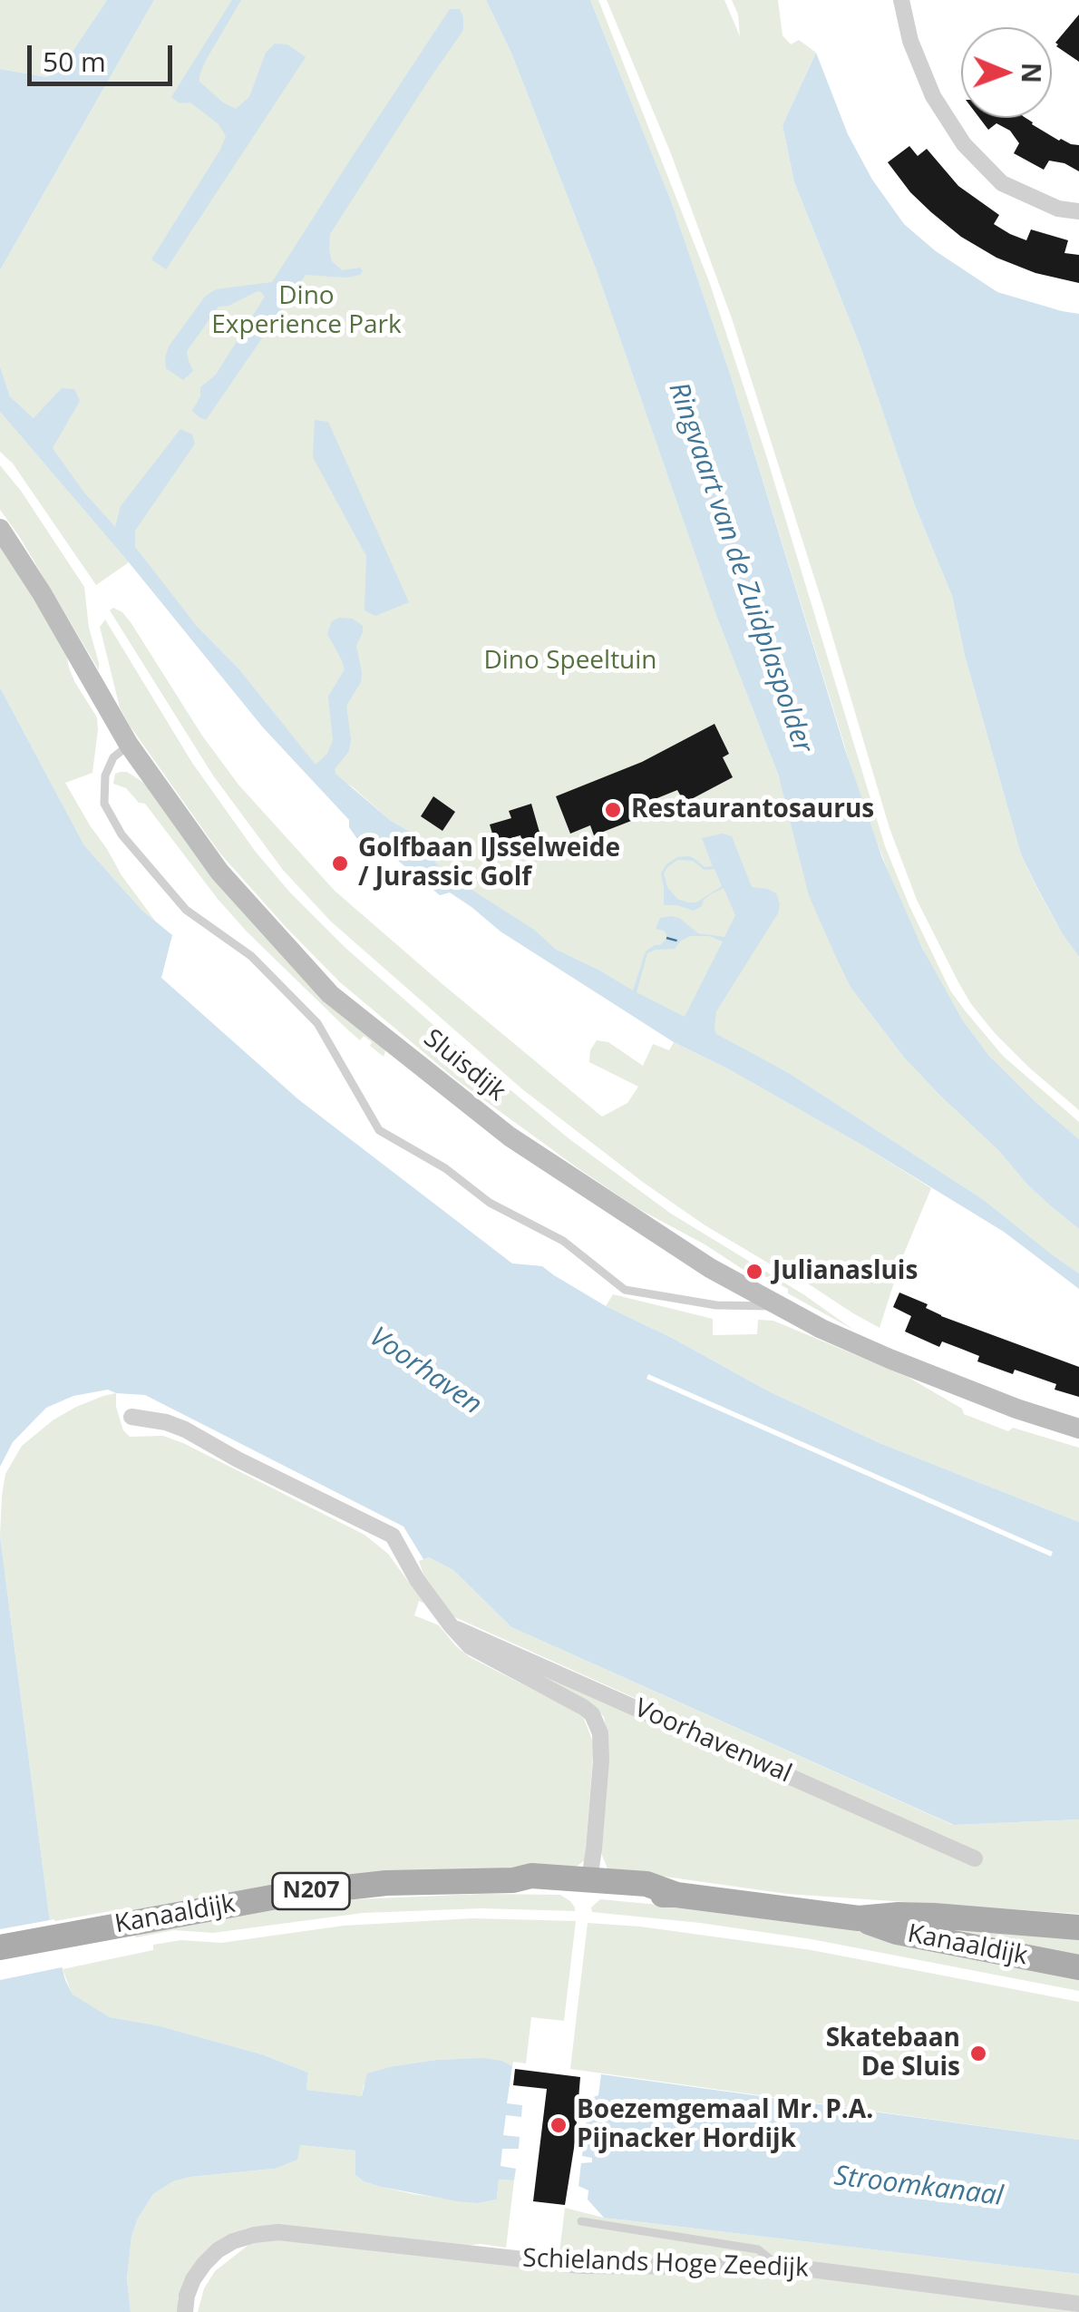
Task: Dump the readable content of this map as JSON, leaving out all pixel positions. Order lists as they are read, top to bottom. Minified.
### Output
{"streets":{"main road":["N207","Kanaaldijk"],"street":["Sluisdijk","Voorhavenwal","Schielands Hoge Zeedijk"]},"crossings":[["Voorhavenwal","Kanaaldijk"]],"water":["Ringvaart van de Zuidplaspolder","Voorhaven","Stroomkanaal"],"parks":["Dino Experience Park","Dino Speeltuin"],"places":["Restaurantosaurus","Golfbaan IJsselweide / Jurassic Golf","Julianasluis","Skatebaan De Sluis","Boezemgemaal Mr. P.A. Pijnacker Hordijk"],"scale_bar":"50 m","north":"right"}
